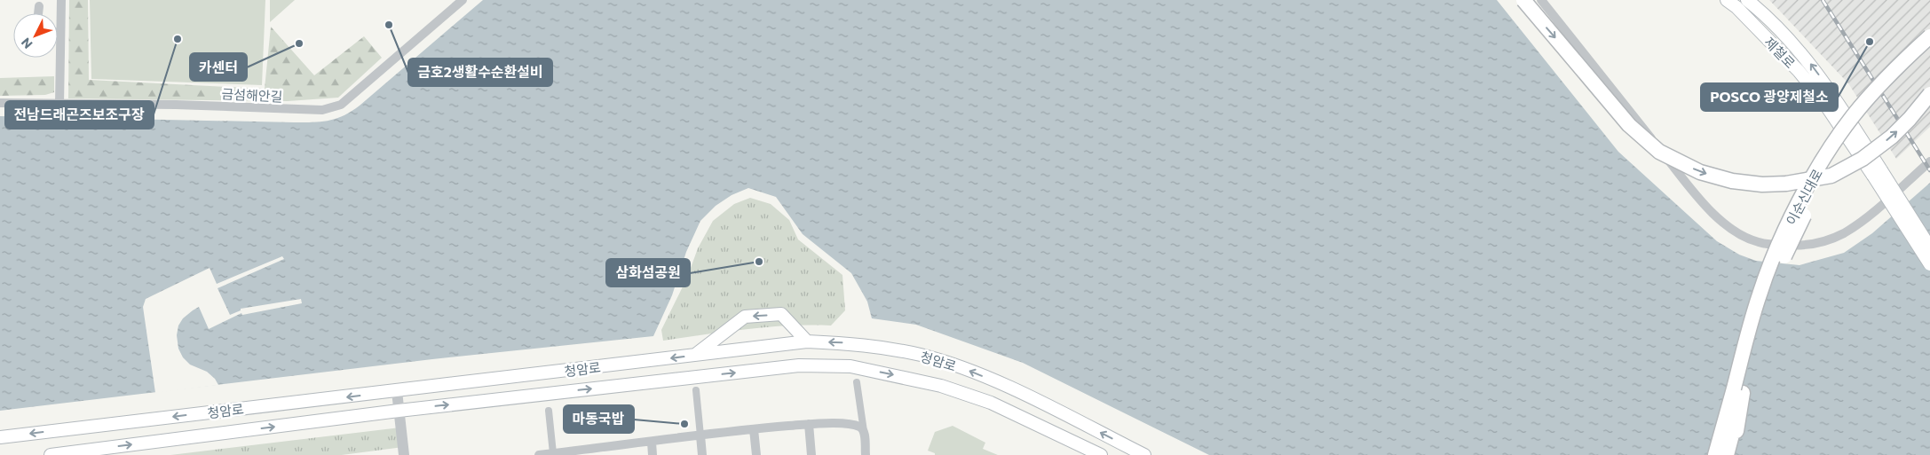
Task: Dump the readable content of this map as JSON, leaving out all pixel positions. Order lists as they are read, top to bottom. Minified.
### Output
{"streets":{"highway":["이순신대로"],"main road":["제철로","청암로"],"street":["금섬해안길"]},"places":["금호2생활수순환설비","전남드래곤즈보조구장","POSCO 광양제철소","카센터","삼화섬공원","마동국밥"],"north":"bottom left"}
